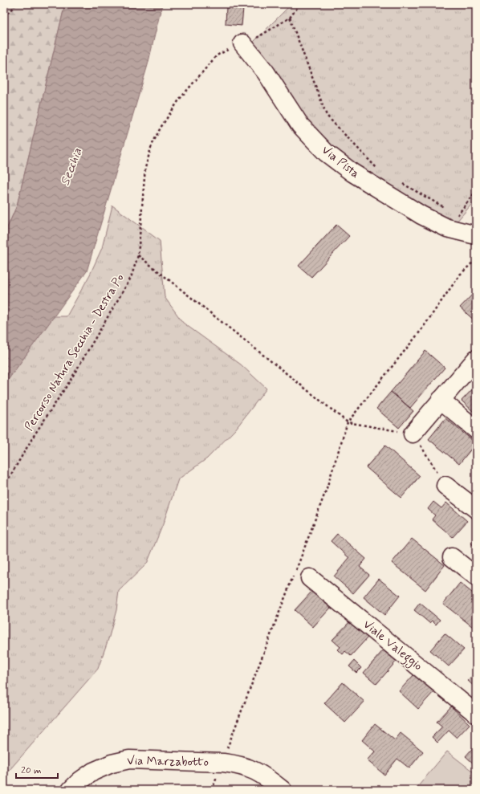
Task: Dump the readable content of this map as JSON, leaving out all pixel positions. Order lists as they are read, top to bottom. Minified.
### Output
{"streets":{"street":["Via Pista","Viale Valeggio","Via Marzabotto"],"path":["Percorso Natura Secchia - Destra Po"]},"crossings":[["Via Pista","Percorso Natura Secchia - Destra Po"]],"water":["Secchia"],"scale_bar":"20 m"}
